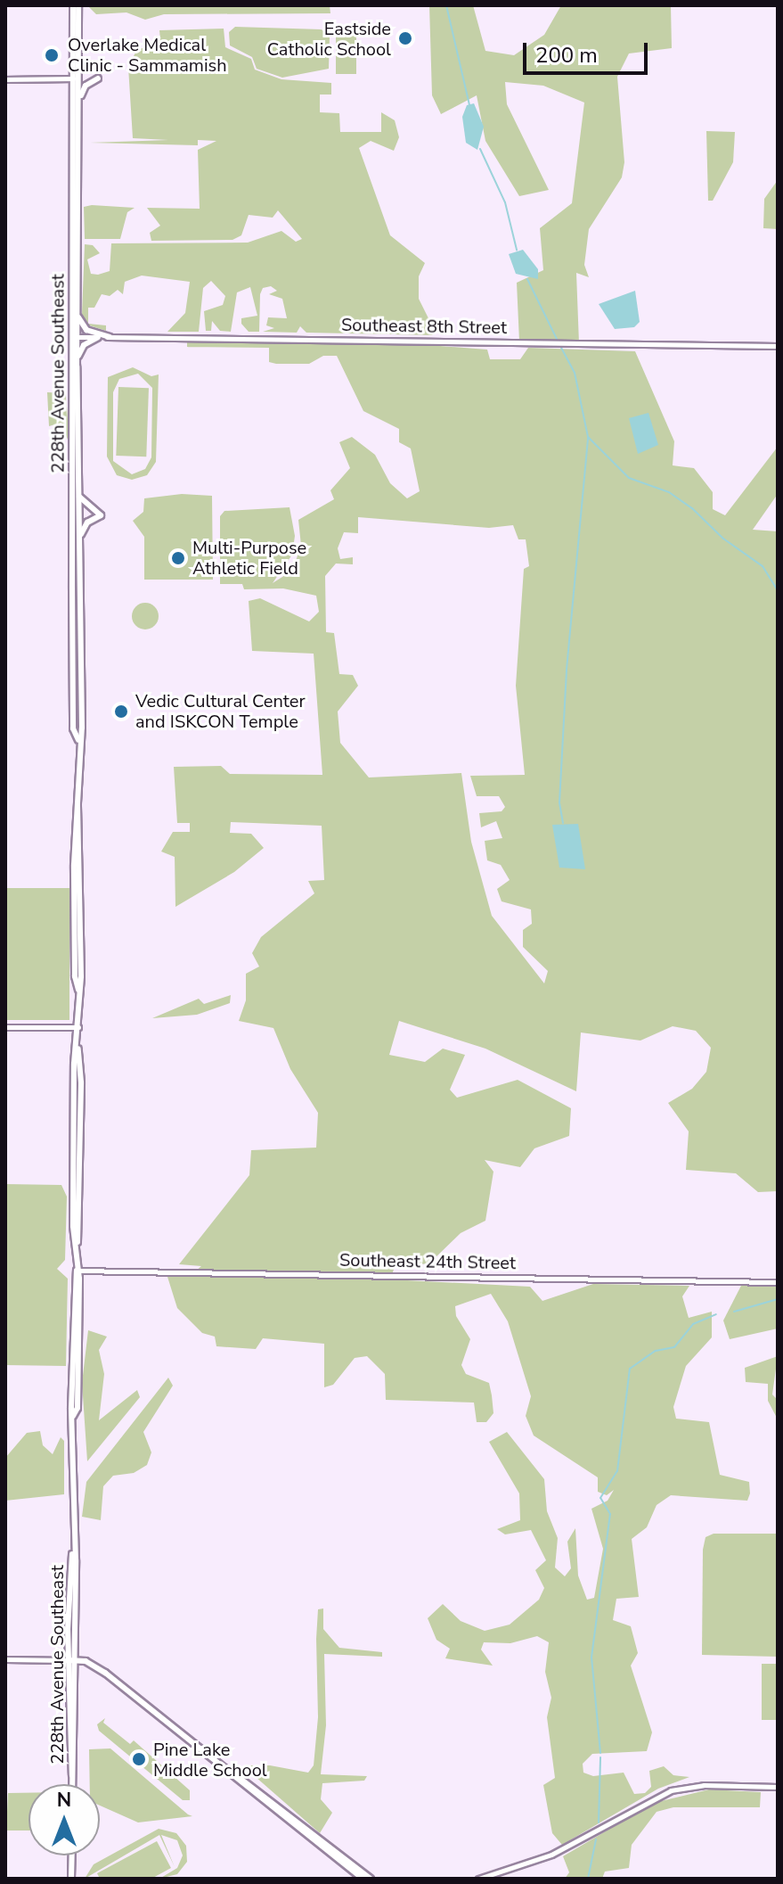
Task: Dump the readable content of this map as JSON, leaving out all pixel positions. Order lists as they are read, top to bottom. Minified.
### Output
{"streets":{"main road":["228th Avenue Southeast"],"street":["Southeast 8th Street","Southeast 24th Street"]},"crossings":[["Southeast 8th Street","228th Avenue Southeast"],["228th Avenue Southeast","Southeast 24th Street"]],"places":["Eastside Catholic School","Overlake Medical Clinic - Sammamish","Multi-Purpose Athletic Field","Vedic Cultural Center and ISKCON Temple","Pine Lake Middle School"],"scale_bar":"200 m","north":"top"}
